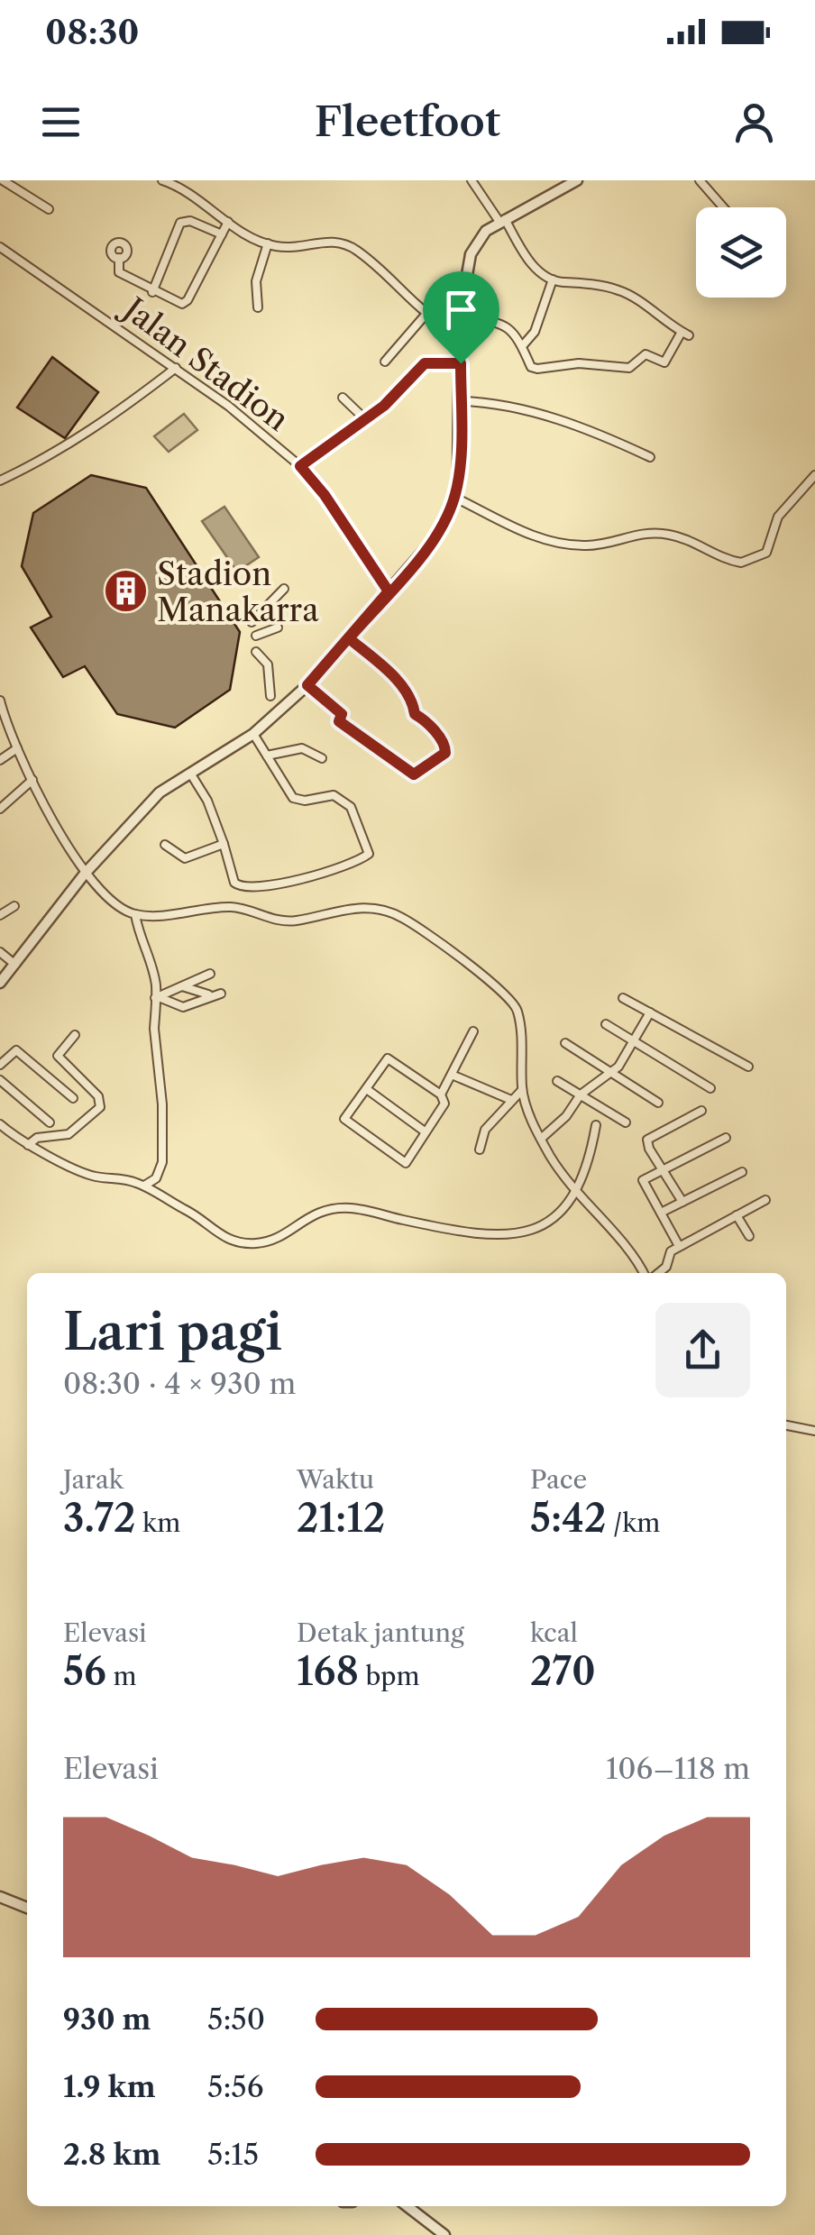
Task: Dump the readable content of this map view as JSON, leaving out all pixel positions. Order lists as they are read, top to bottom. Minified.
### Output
{"streets":{"street":["Jalan Stadion"]},"places":{"building":["Stadion Manakarra"]},"page":{"status":"08:30","header":"Fleetfoot","heading":["Lari pagi","08:30 · 4 × 930 m"],"stats":[["Jarak","3.72 km"],["Waktu","21:12"],["Pace","5:42 /km"],["Elevasi","56 m"],["Detak jantung","168 bpm"],["kcal","270"]],"chart":["Elevasi","106–118 m"],"list":[{"name":"930 m","note":"5:50"},{"name":"1.9 km","note":"5:56"},{"name":"2.8 km","note":"5:15"}]}}
